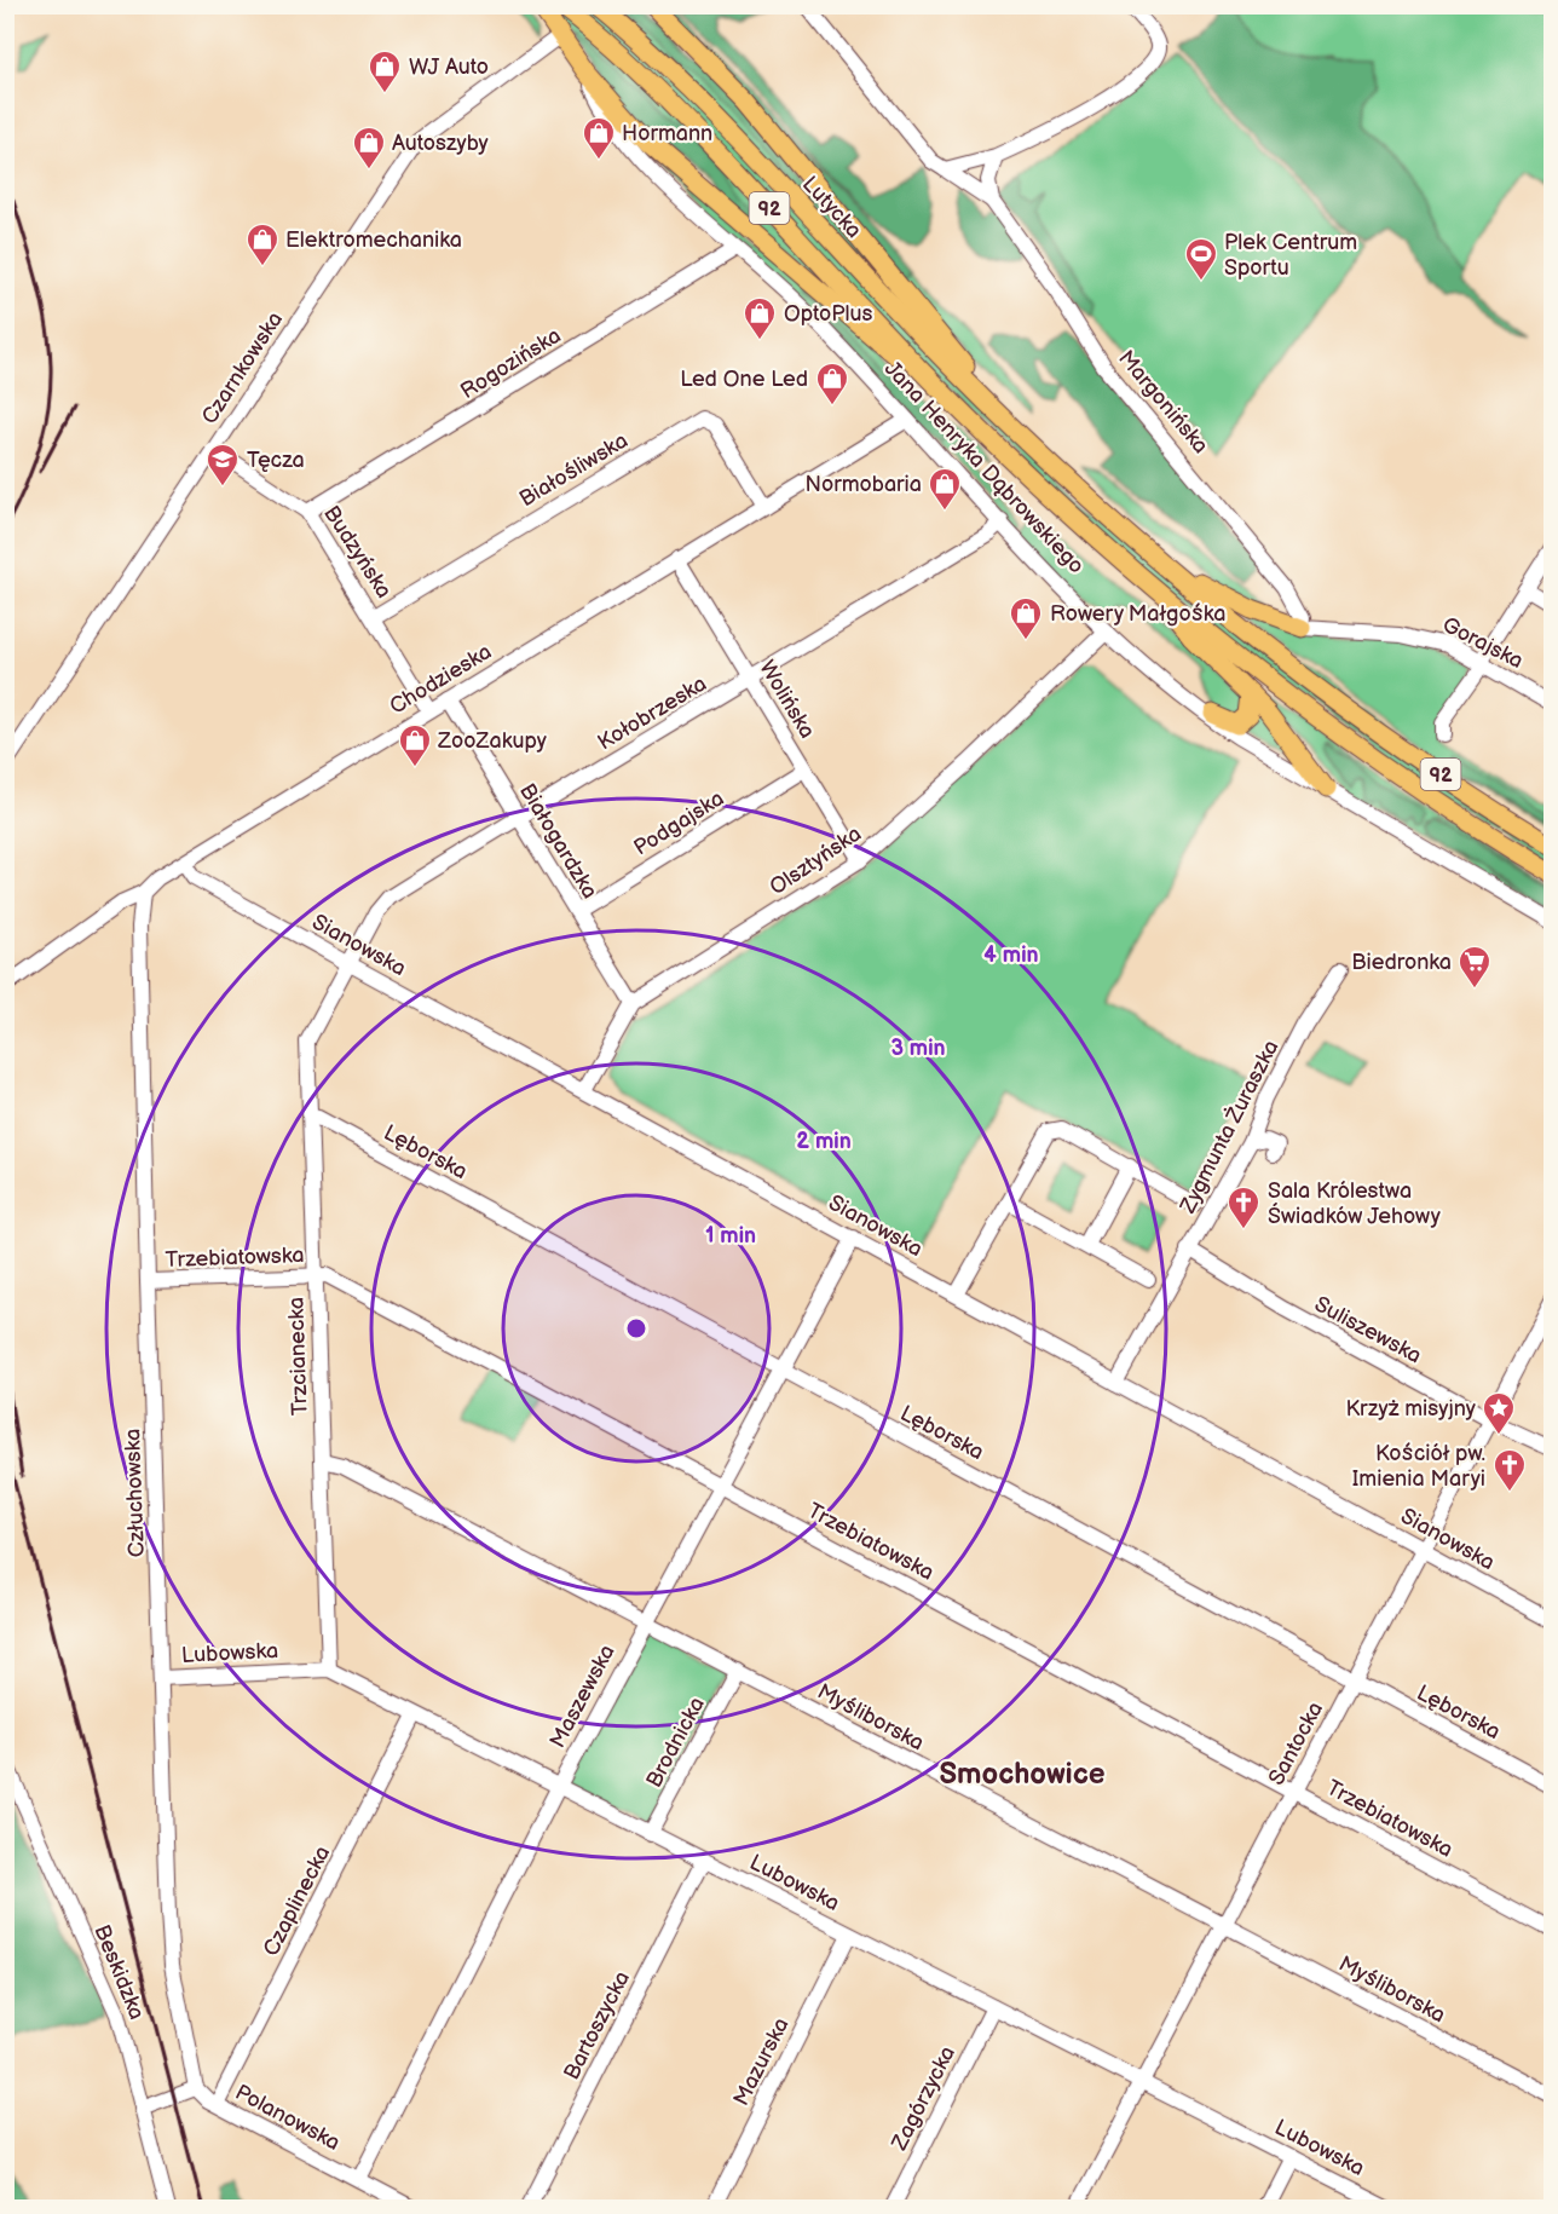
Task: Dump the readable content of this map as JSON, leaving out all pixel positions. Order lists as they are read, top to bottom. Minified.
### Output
{"streets":{"main road":["Lutycka","92","Jana Henryka Dąbrowskiego"],"street":["Rogozińska","Czarnkowska","Margonińska","Białośliwska","Budzyńska","Gorajska","Chodzieska","Wolińska","Kołobrzeska","Podgajska","Białogardzka","Olsztyńska","Sianowska","Zygmunta Żuraszka","Lęborska","Trzebiatowska","Suliszewska","Trzcianecka","Człuchowska","Lubowska","Maszewska","Myśliborska","Brodnicka","Santocka","Czaplinecka","Beskidzka","Bartoszycka","Mazurska","Zagórzycka","Polanowska"]},"crossings":[["Lutycka","92"],["92","Jana Henryka Dąbrowskiego"],["Rogozińska","Jana Henryka Dąbrowskiego"],["Rogozińska","Budzyńska"],["Czarnkowska","Budzyńska"],["Margonińska","Gorajska"],["Jana Henryka Dąbrowskiego","Chodzieska"],["Jana Henryka Dąbrowskiego","Kołobrzeska"],["Jana Henryka Dąbrowskiego","Olsztyńska"],["Białośliwska","Budzyńska"],["Białośliwska","Chodzieska"],["Budzyńska","Chodzieska"],["Chodzieska","Wolińska"],["Chodzieska","Białogardzka"],["Chodzieska","Sianowska"],["Chodzieska","Człuchowska"],["Wolińska","Kołobrzeska"],["Wolińska","Podgajska"],["Wolińska","Olsztyńska"],["Kołobrzeska","Białogardzka"],["Kołobrzeska","Sianowska"],["Kołobrzeska","Trzcianecka"],["Podgajska","Białogardzka"],["Białogardzka","Olsztyńska"],["Olsztyńska","Sianowska"],["Sianowska","Zygmunta Żuraszka"],["Sianowska","Trzcianecka"],["Sianowska","Maszewska"],["Sianowska","Santocka"],["Zygmunta Żuraszka","Suliszewska"],["Lęborska","Trzcianecka"],["Lęborska","Maszewska"],["Lęborska","Santocka"],["Trzebiatowska","Trzcianecka"],["Trzebiatowska","Człuchowska"],["Trzebiatowska","Maszewska"],["Trzebiatowska","Santocka"],["Suliszewska","Santocka"],["Trzcianecka","Lubowska"],["Trzcianecka","Myśliborska"],["Człuchowska","Lubowska"],["Człuchowska","Polanowska"],["Lubowska","Maszewska"],["Lubowska","Brodnicka"],["Lubowska","Santocka"],["Lubowska","Czaplinecka"],["Lubowska","Bartoszycka"],["Lubowska","Mazurska"],["Lubowska","Zagórzycka"],["Maszewska","Myśliborska"],["Maszewska","Polanowska"],["Myśliborska","Brodnicka"],["Myśliborska","Santocka"],["Czaplinecka","Polanowska"]],"districts":["Smochowice"],"places":{"shop":["WJ Auto","Hormann","Autoszyby","Elektromechanika","OptoPlus","Led One Led","Normobaria","Rowery Małgośka","ZooZakupy"],"sports":["Plek Centrum Sportu"],"school or university":["Tęcza"],"supermarket":["Biedronka"],"church":["Sala Królestwa Świadków Jehowy","Kościół pw. Imienia Maryi"],"place":["Krzyż misyjny"]},"rings":["4 min","3 min","2 min","1 min"]}
